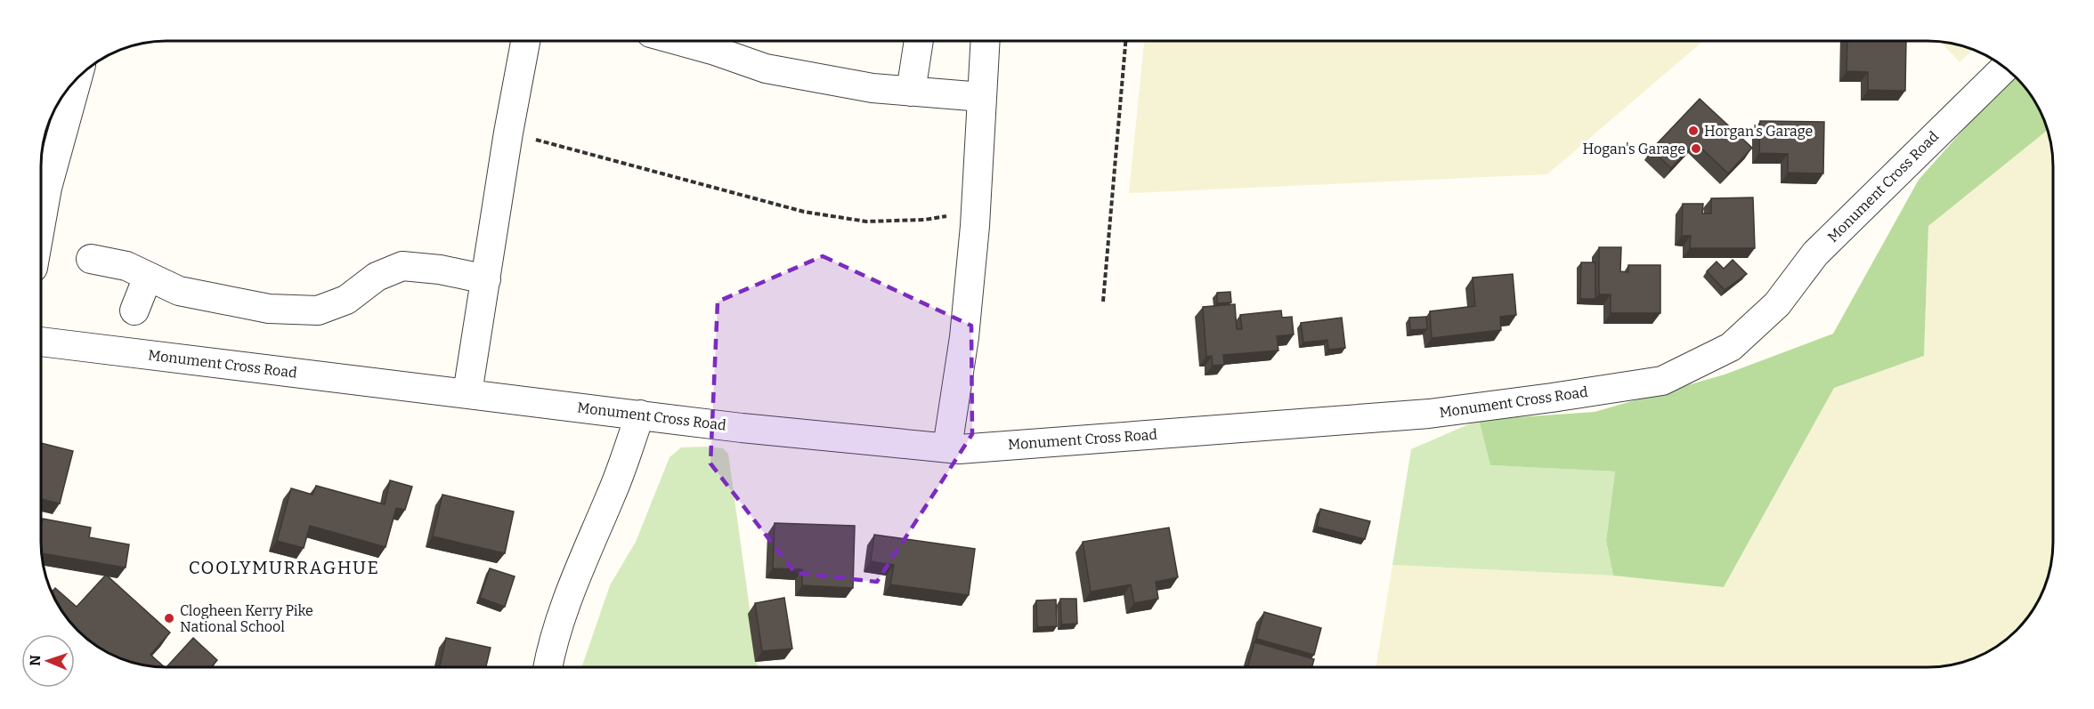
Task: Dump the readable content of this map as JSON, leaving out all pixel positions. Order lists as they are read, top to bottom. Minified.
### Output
{"streets":{"street":["Monument Cross Road"]},"districts":["COOLYMURRAGHUE"],"places":["Horgan's Garage","Hogan's Garage","Clogheen Kerry Pike National School"],"north":"left"}
